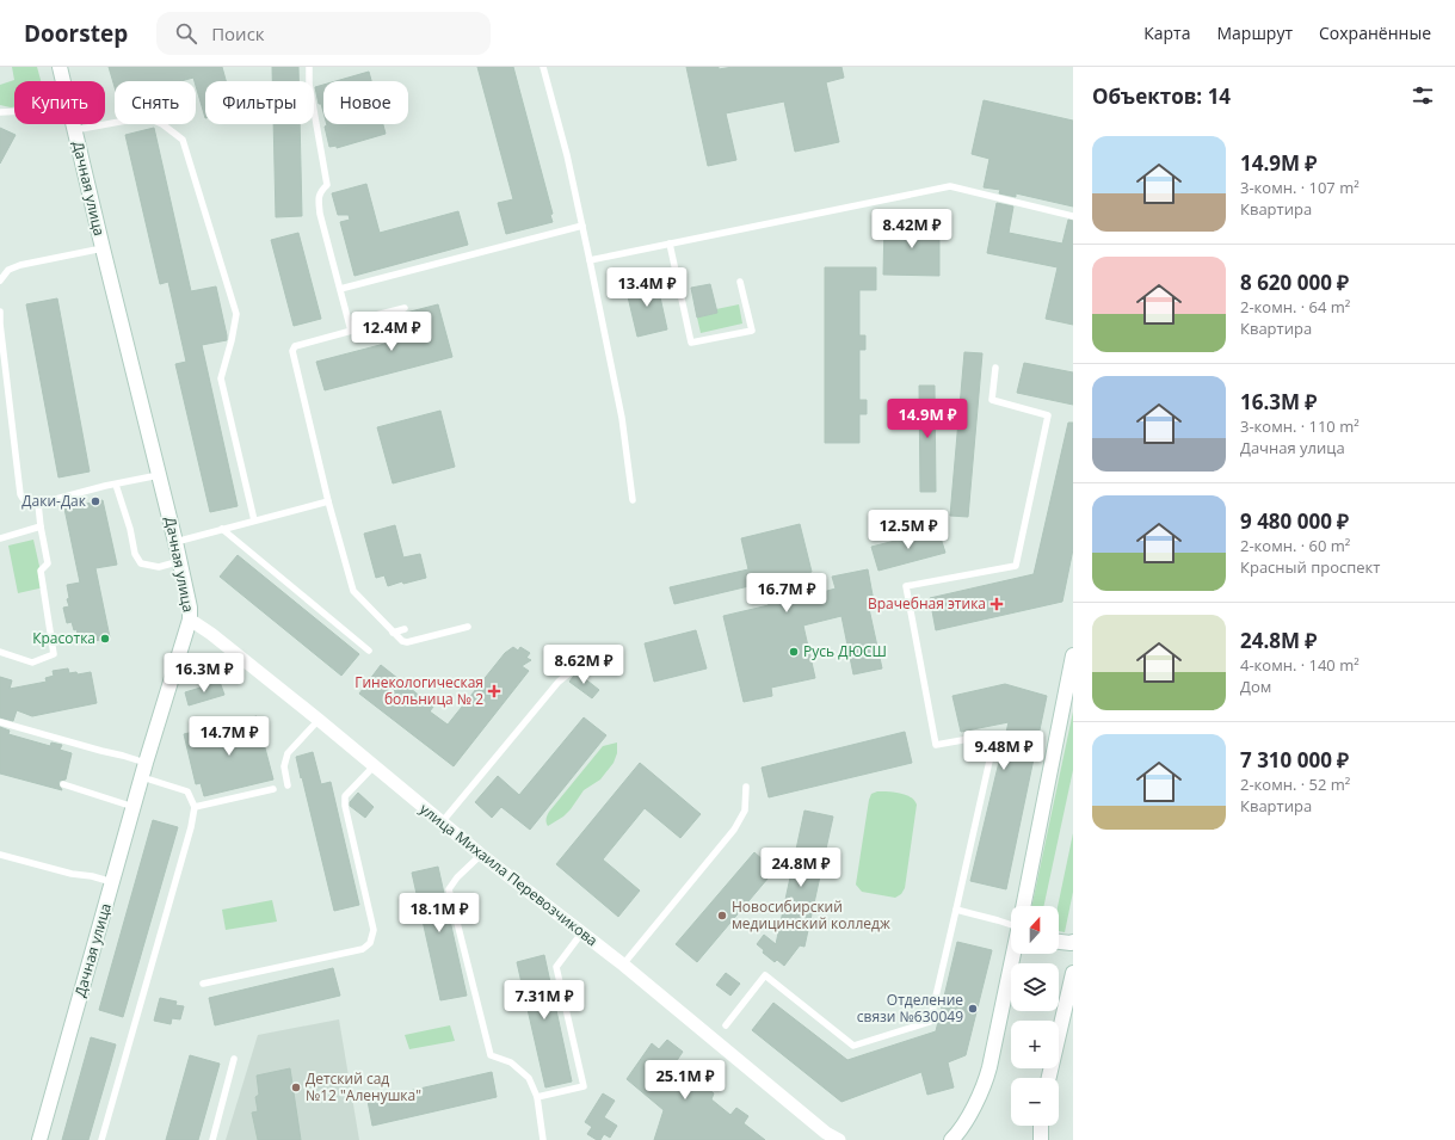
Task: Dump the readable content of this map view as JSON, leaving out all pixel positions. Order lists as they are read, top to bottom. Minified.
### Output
{"streets":{"street":["Дачная улица","улица Михаила Перевозчикова"]},"crossings":[["Дачная улица","улица Михаила Перевозчикова"]],"places":{"other":["Даки-Дак","Красотка","Русь ДЮСШ","Новосибирский медицинский колледж","Отделение связи №630049","Детский сад №12 \"Аленушка\""],"health":["Врачебная этика","Гинекологическая больница № 2"]},"north":"top","page":{"header":"Doorstep","search":"Поиск","nav":["Карта","Маршрут","Сохранённые"],"heading":"Объектов: 14","chip":["Купить","Снять","Фильтры","Новое"],"list":[{"name":"14.9M ₽","note":"3-комн. · 107 m² · Квартира"},{"name":"8 620 000 ₽","note":"2-комн. · 64 m² · Квартира"},{"name":"16.3M ₽","note":"3-комн. · 110 m² · Дачная улица"},{"name":"9 480 000 ₽","note":"2-комн. · 60 m² · Красный проспект"},{"name":"24.8M ₽","note":"4-комн. · 140 m² · Дом"},{"name":"7 310 000 ₽","note":"2-комн. · 52 m² · Квартира"}],"price":["8.42M ₽","13.4M ₽","12.4M ₽","14.9M ₽","12.5M ₽","16.7M ₽","8.62M ₽","16.3M ₽","14.7M ₽","9.48M ₽","24.8M ₽","18.1M ₽","7.31M ₽","25.1M ₽"],"map_buttons":["+","−"]}}
